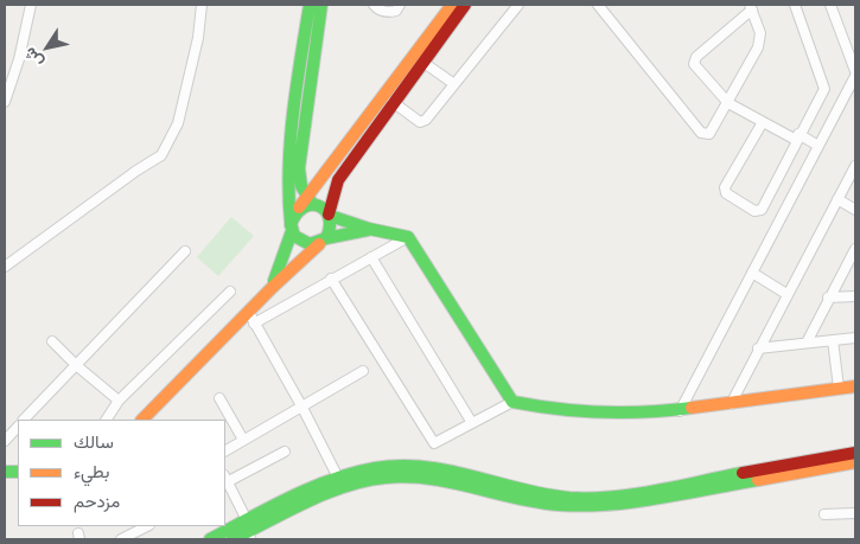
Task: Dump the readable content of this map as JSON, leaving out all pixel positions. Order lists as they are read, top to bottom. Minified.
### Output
{"legend":["سالك","بطيء","مزدحم"],"north":"bottom left"}
